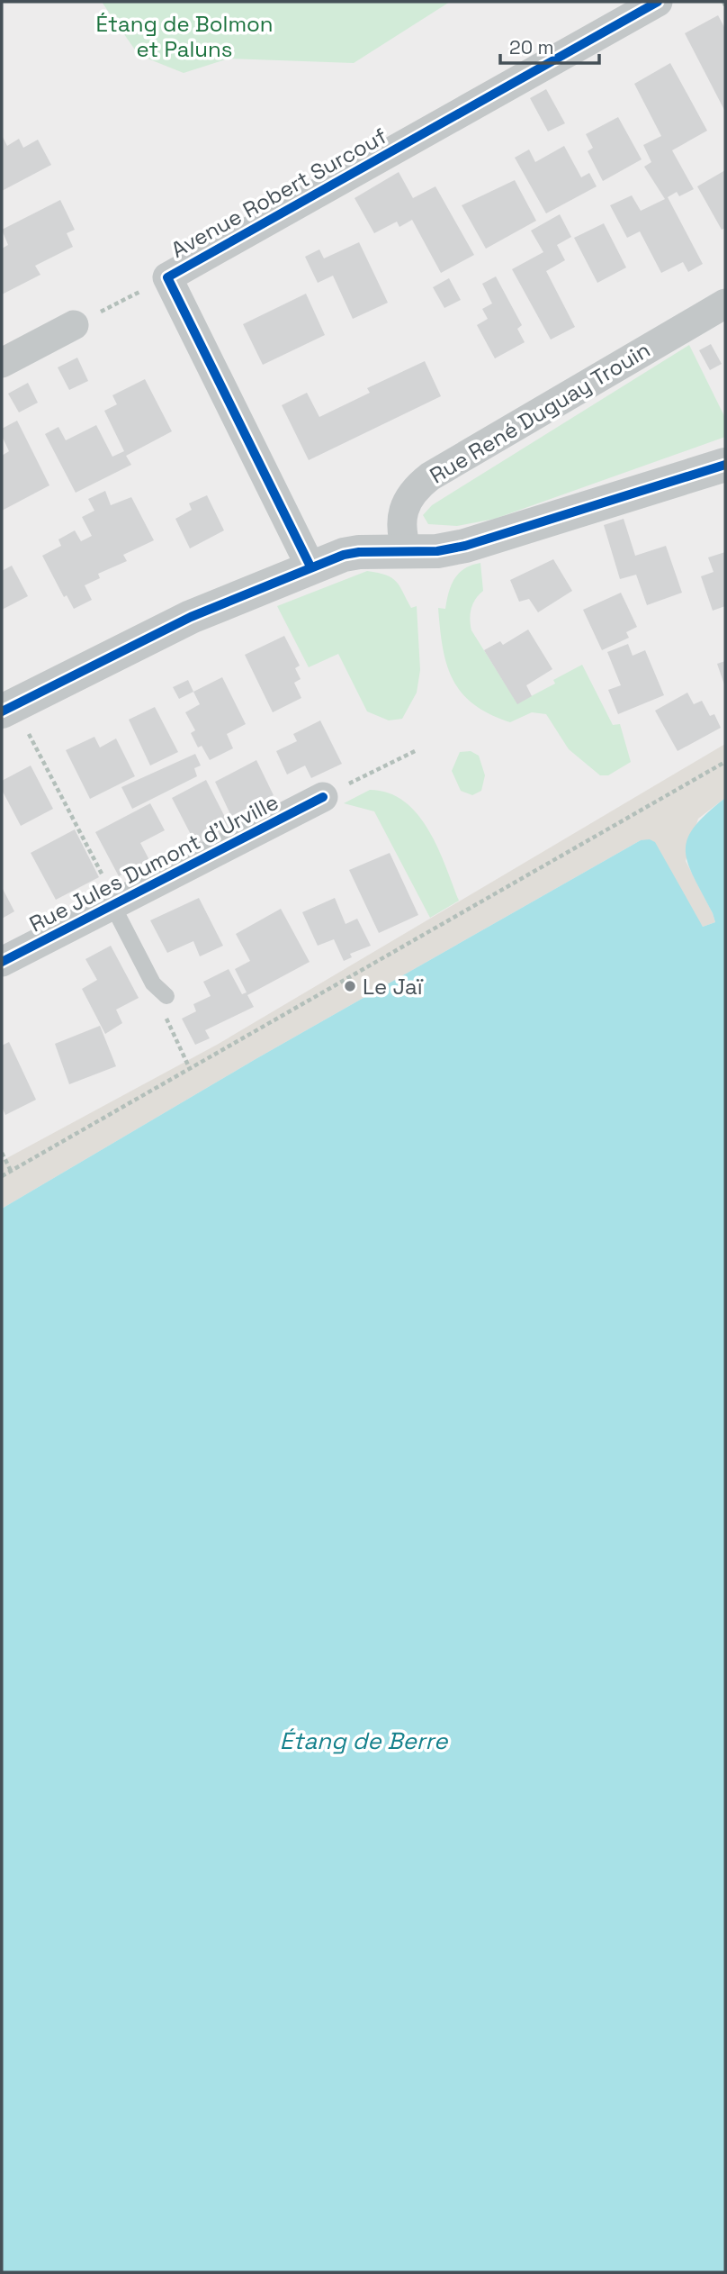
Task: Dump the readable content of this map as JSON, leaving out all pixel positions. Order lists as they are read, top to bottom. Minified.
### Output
{"streets":{"street":["Avenue Robert Surcouf","Rue René Duguay Trouin","Rue Jules Dumont d'Urville"]},"water":["Étang de Berre"],"parks":["Étang de Bolmon et Paluns"],"places":["Le Jaï"],"scale_bar":"20 m"}
